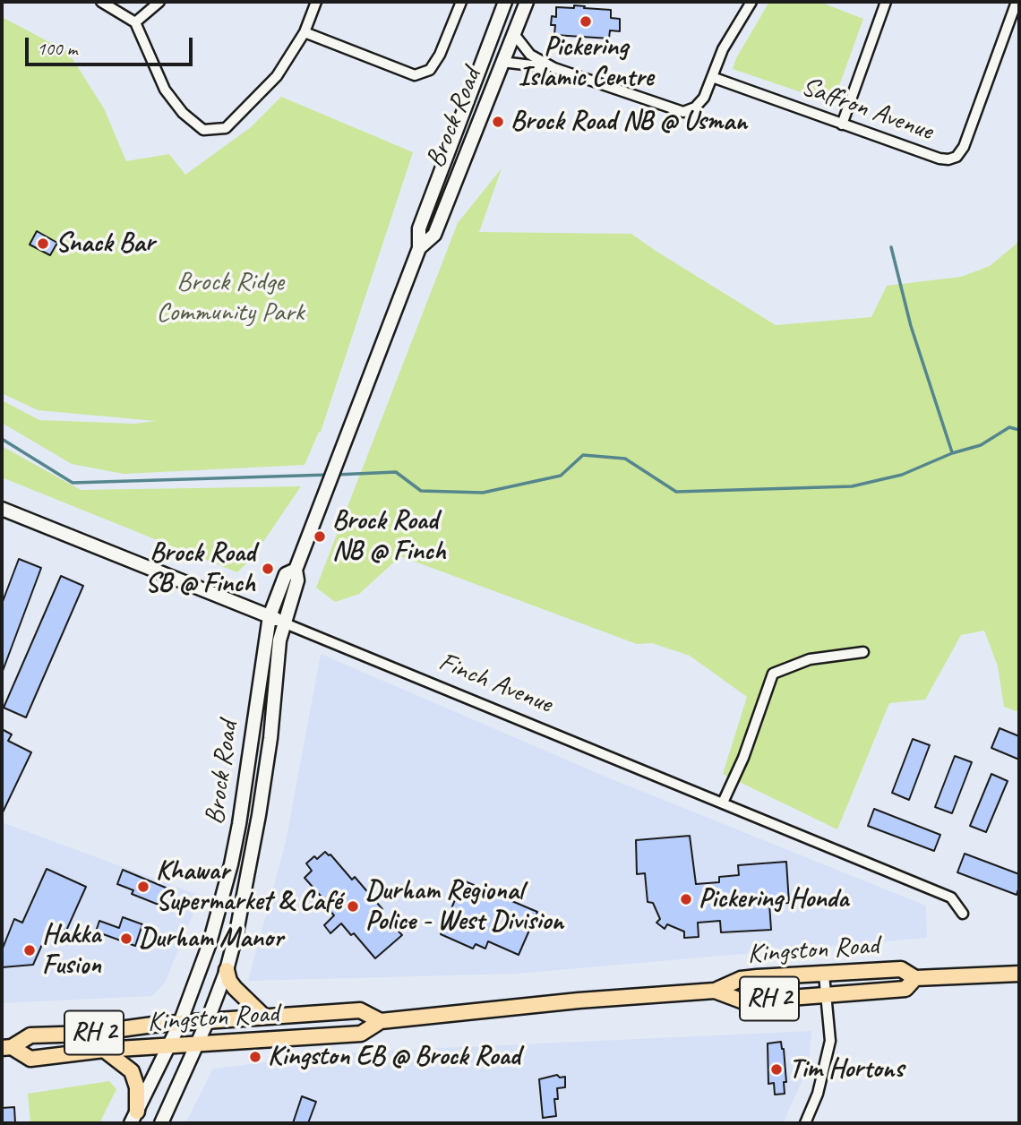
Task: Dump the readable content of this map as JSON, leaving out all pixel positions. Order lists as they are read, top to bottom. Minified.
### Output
{"streets":{"main road":["Brock Road","Finch Avenue","Kingston Road","RH 2"],"street":["Saffron Avenue"]},"crossings":[["Brock Road","Finch Avenue"],["Brock Road","Kingston Road"]],"parks":["Brock Ridge Community Park"],"places":["Pickering Islamic Centre","Brock Road NB @ Usman","Snack Bar","Brock Road NB @ Finch","Brock Road SB @ Finch","Khawar Supermarket & Café","Pickering Honda","Durham Regional Police - West Division","Durham Manor","Hakka Fusion","Kingston EB @ Brock Road","Tim Hortons"],"scale_bar":"100 m"}
